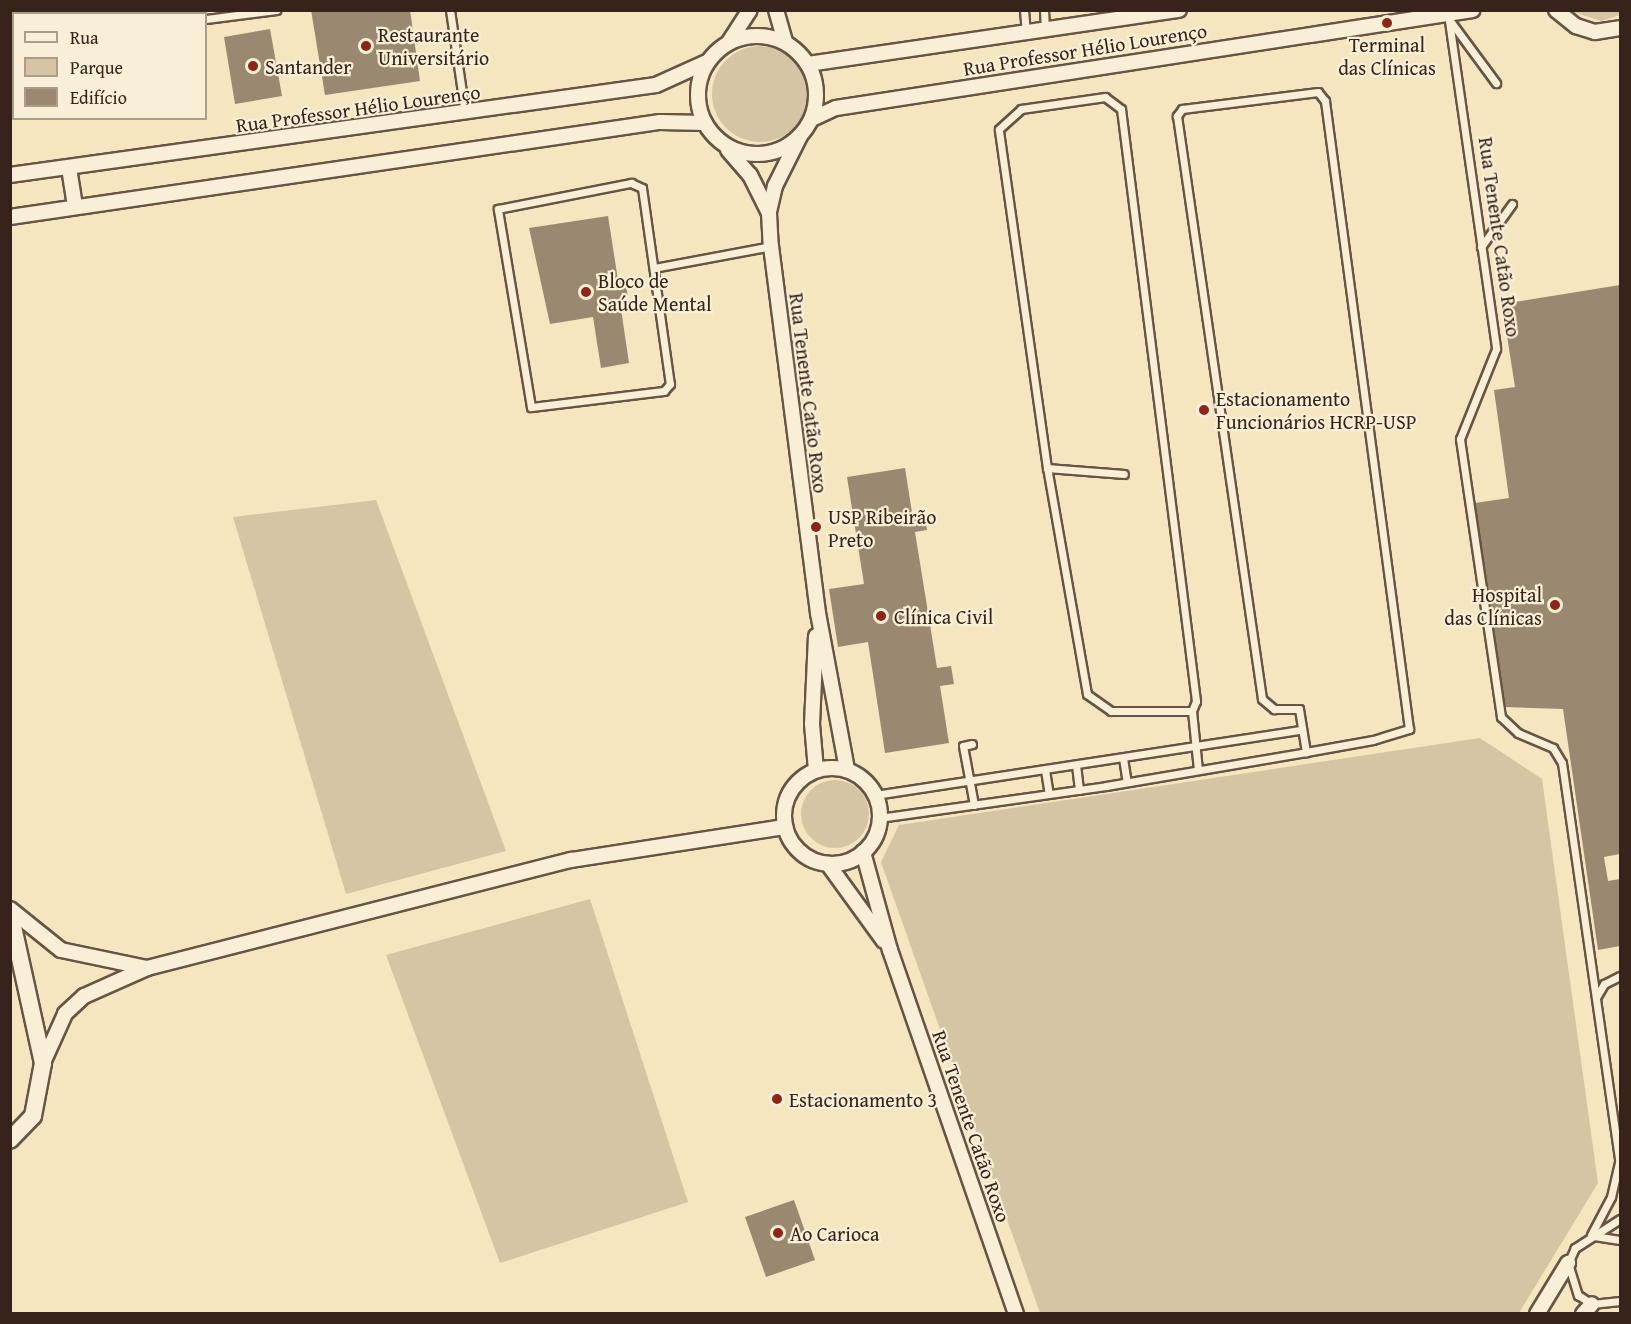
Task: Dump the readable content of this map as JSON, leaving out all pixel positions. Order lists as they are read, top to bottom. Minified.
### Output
{"streets":{"street":["Rua Professor Hélio Lourenço","Rua Tenente Catão Roxo"]},"crossings":[["Rua Professor Hélio Lourenço","Rua Tenente Catão Roxo"]],"places":["Terminal das Clínicas","Restaurante Universitário","Santander","Bloco de Saúde Mental","Estacionamento Funcionários HCRP-USP","USP Ribeirão Preto","Hospital das Clínicas","Clínica Civil","Estacionamento 3","Ao Carioca"],"legend":["Rua","Parque","Edifício"]}
